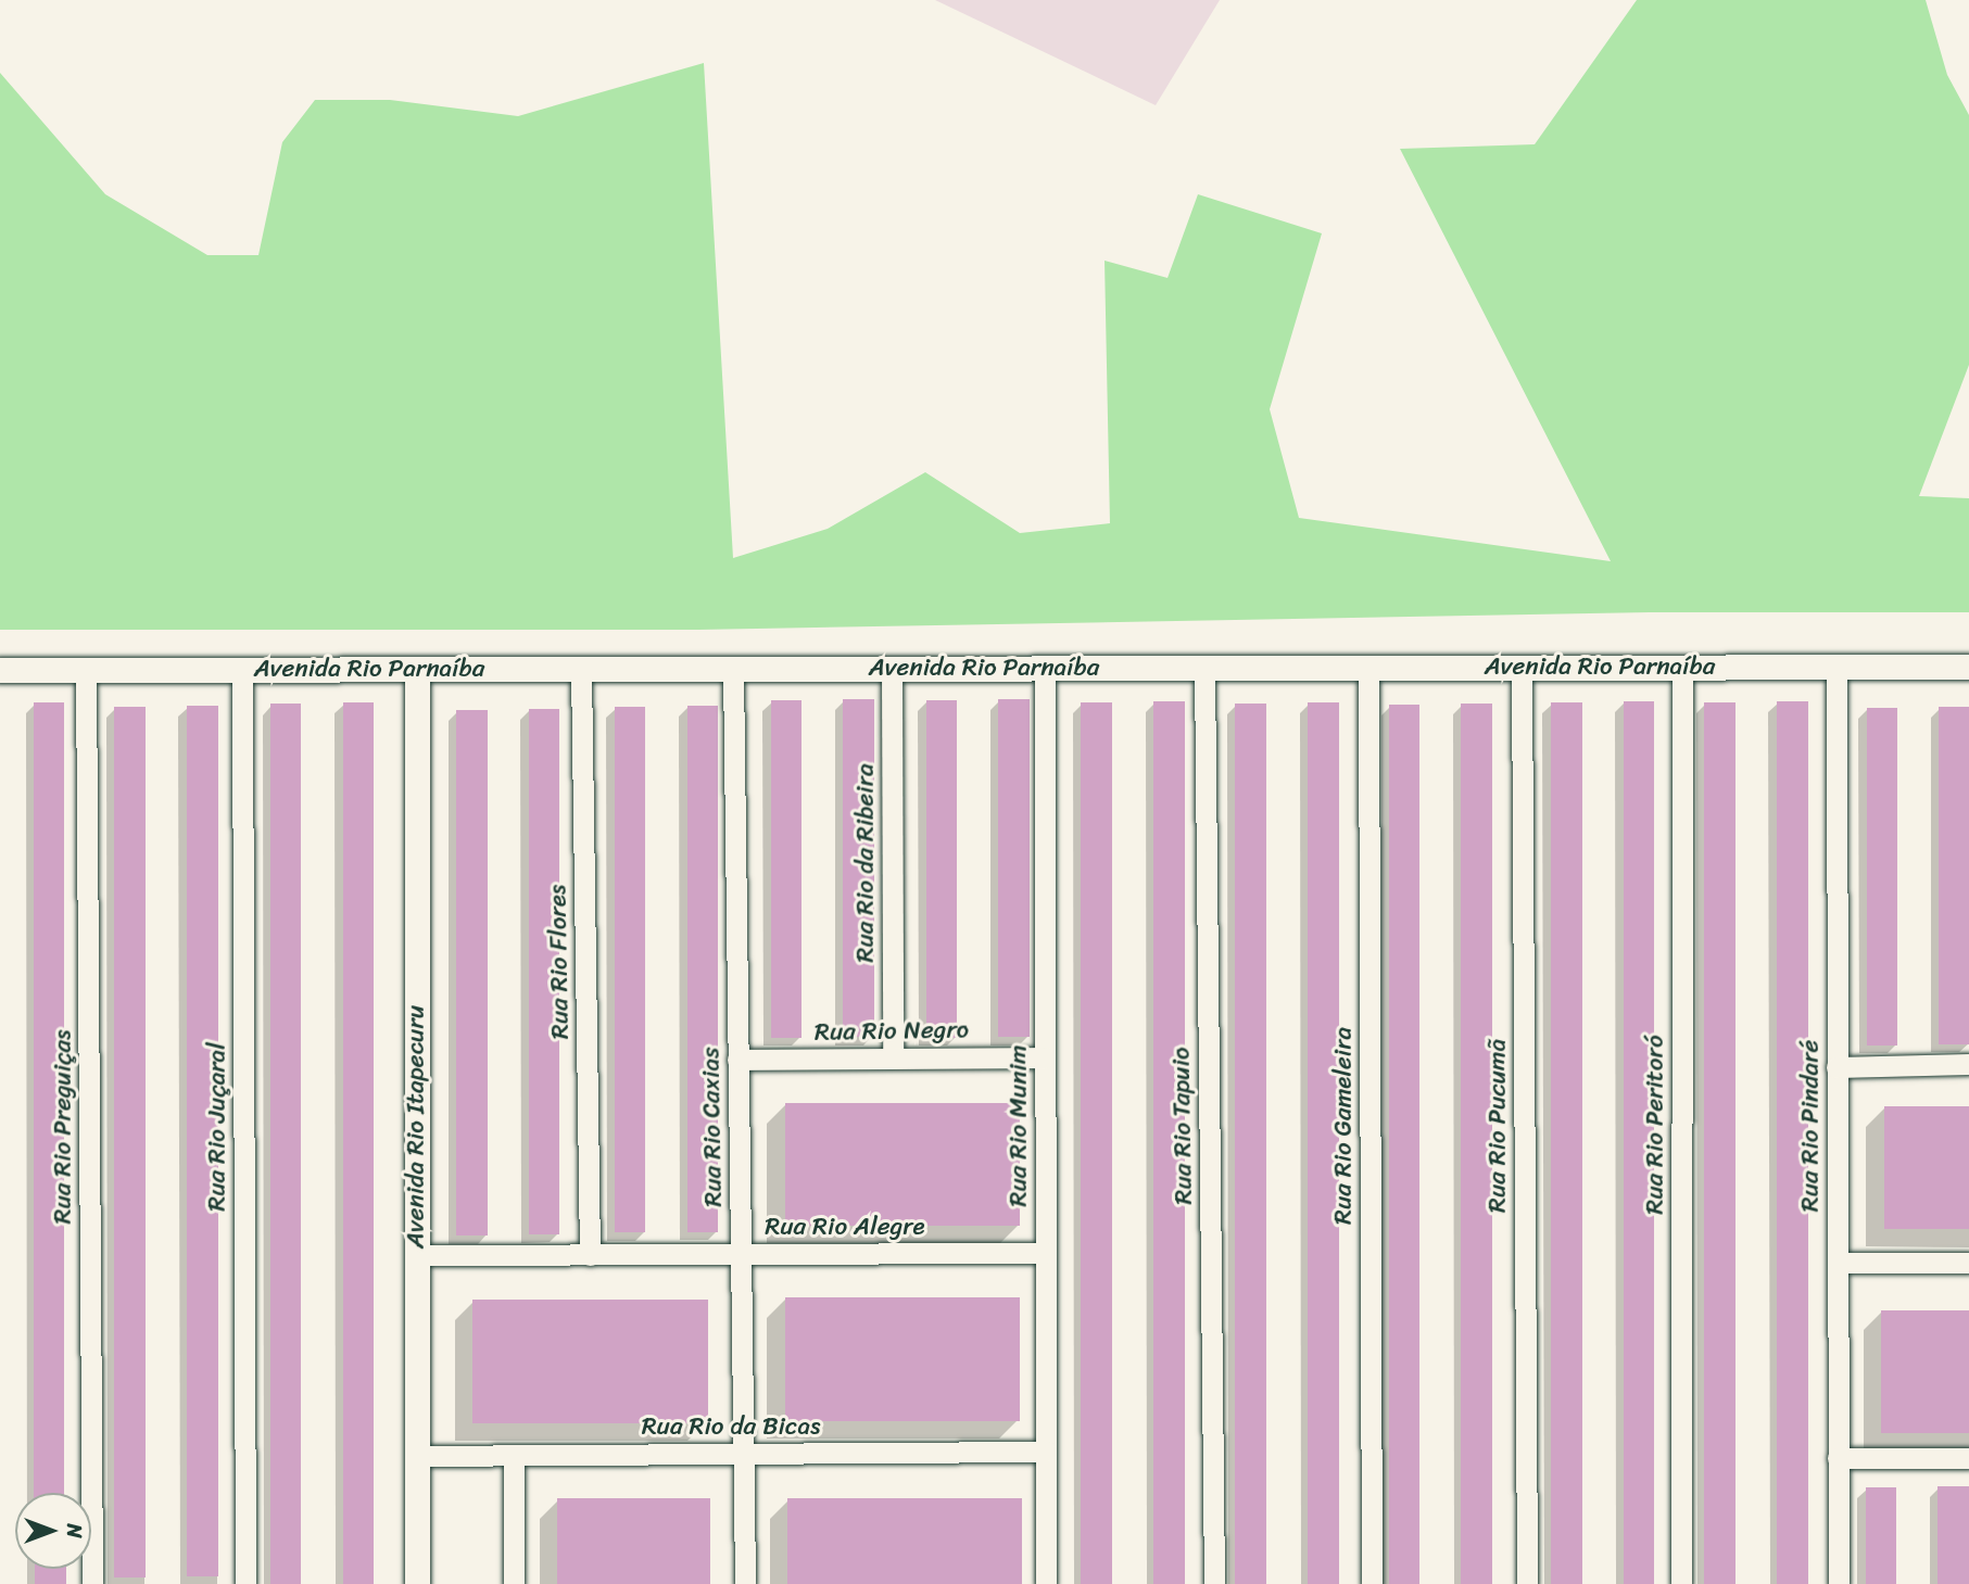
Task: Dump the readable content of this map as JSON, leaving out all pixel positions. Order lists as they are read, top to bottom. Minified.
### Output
{"streets":{"street":["Avenida Rio Parnaíba","Rua Rio da Ribeira","Rua Rio Flores","Rua Rio Negro","Rua Rio Peritoró","Rua Rio Munim","Rua Rio Tapuio","Rua Rio Gameleira","Rua Rio Pucumã","Rua Rio Pindaré","Rua Rio Preguiças","Rua Rio Juçaral","Avenida Rio Itapecuru","Rua Rio Caxias","Rua Rio Alegre","Rua Rio da Bicas"]},"crossings":[["Avenida Rio Parnaíba","Rua Rio da Ribeira"],["Avenida Rio Parnaíba","Rua Rio Flores"],["Avenida Rio Parnaíba","Rua Rio Peritoró"],["Avenida Rio Parnaíba","Rua Rio Munim"],["Avenida Rio Parnaíba","Rua Rio Tapuio"],["Avenida Rio Parnaíba","Rua Rio Gameleira"],["Avenida Rio Parnaíba","Rua Rio Pucumã"],["Avenida Rio Parnaíba","Rua Rio Pindaré"],["Avenida Rio Parnaíba","Rua Rio Preguiças"],["Avenida Rio Parnaíba","Rua Rio Juçaral"],["Avenida Rio Parnaíba","Avenida Rio Itapecuru"],["Avenida Rio Parnaíba","Rua Rio Caxias"],["Rua Rio da Ribeira","Rua Rio Negro"],["Rua Rio Flores","Rua Rio Alegre"],["Rua Rio Negro","Rua Rio Munim"],["Rua Rio Negro","Rua Rio Caxias"],["Rua Rio Munim","Rua Rio Alegre"],["Rua Rio Munim","Rua Rio da Bicas"],["Avenida Rio Itapecuru","Rua Rio Alegre"],["Avenida Rio Itapecuru","Rua Rio da Bicas"],["Rua Rio Caxias","Rua Rio Alegre"],["Rua Rio Caxias","Rua Rio da Bicas"]],"north":"right"}
